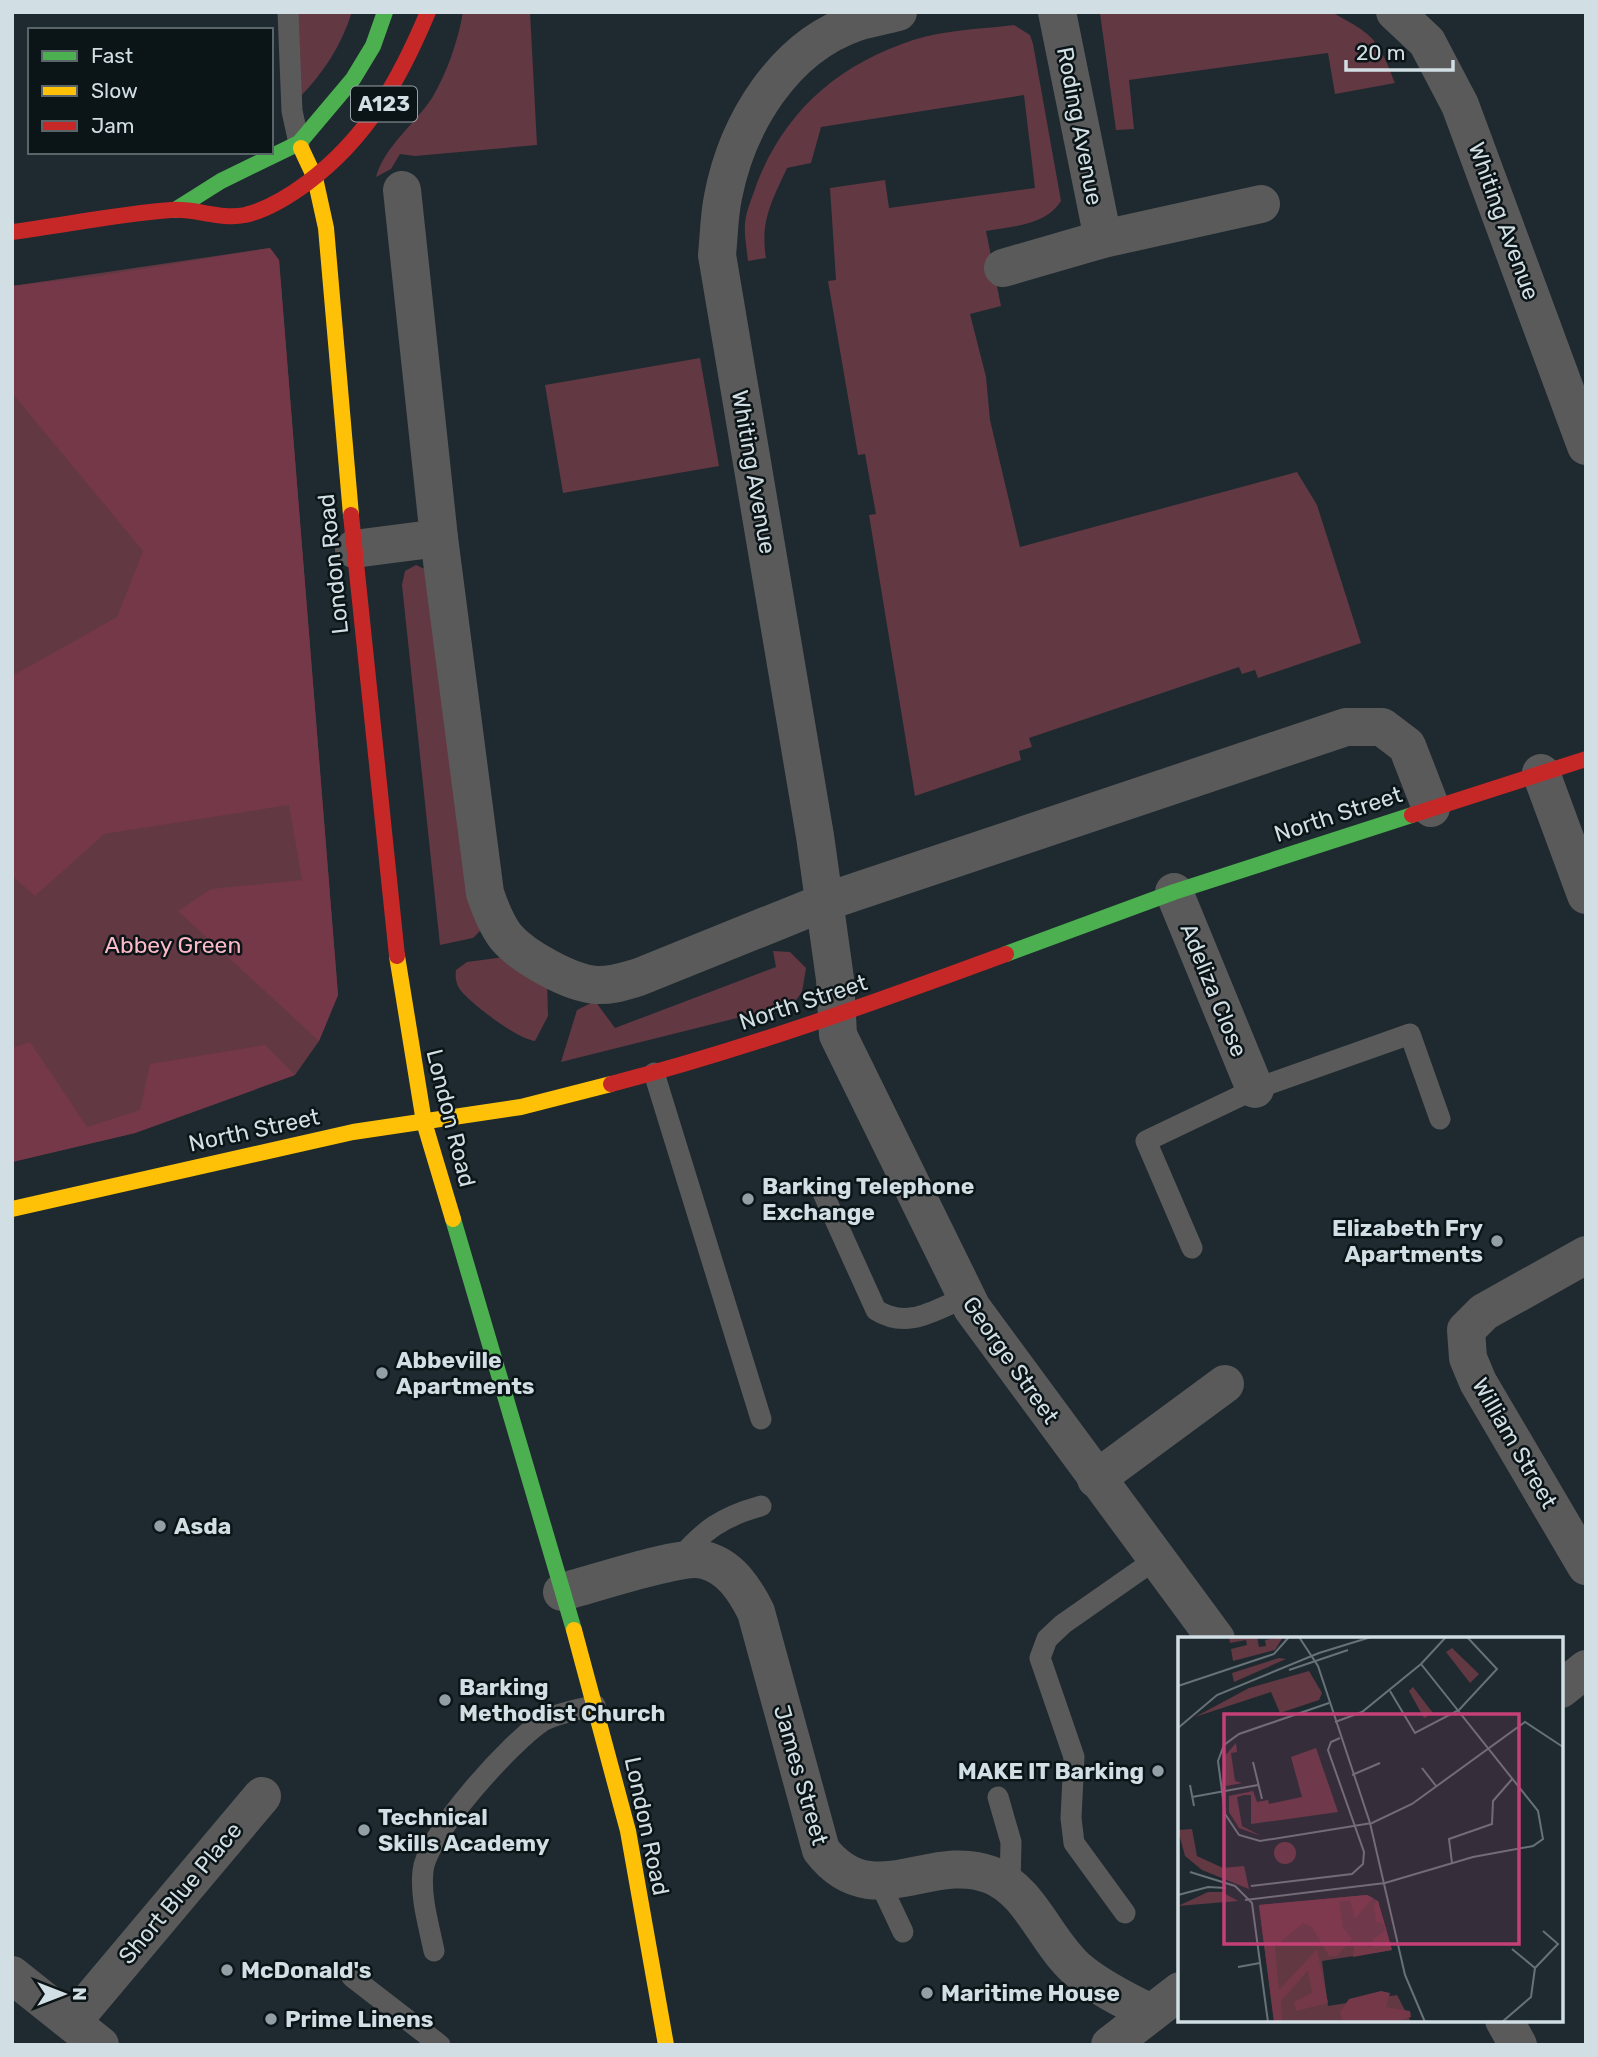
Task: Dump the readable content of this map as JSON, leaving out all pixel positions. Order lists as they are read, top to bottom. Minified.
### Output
{"streets":{"street":["A123","Roding Avenue","Whiting Avenue","London Road","North Street","Adeliza Close","George Street","William Street","James Street","Short Blue Place"]},"crossings":[["A123","London Road"],["Whiting Avenue","North Street"],["Whiting Avenue","George Street"],["London Road","North Street"],["London Road","James Street"],["North Street","Adeliza Close"],["North Street","George Street"]],"parks":["Abbey Green"],"places":["Barking Telephone Exchange","Elizabeth Fry Apartments","Abbeville Apartments","Asda","Barking Methodist Church","MAKE IT Barking","Technical Skills Academy","McDonald's","Maritime House","Prime Linens"],"legend":["Fast","Slow","Jam"],"scale_bar":"20 m","north":"right"}
